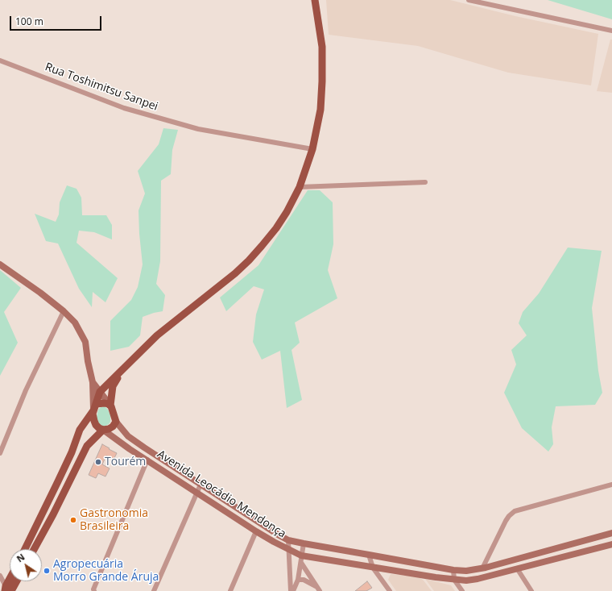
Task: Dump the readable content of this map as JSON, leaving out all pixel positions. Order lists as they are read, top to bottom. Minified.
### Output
{"streets":{"street":["Rua Toshimitsu Sanpei","Avenida Leocádio Mendonça"]},"places":["Tourém","Gastronomia Brasileira","Agropecuária Morro Grande Áruja"],"scale_bar":"100 m","north":"top left"}
